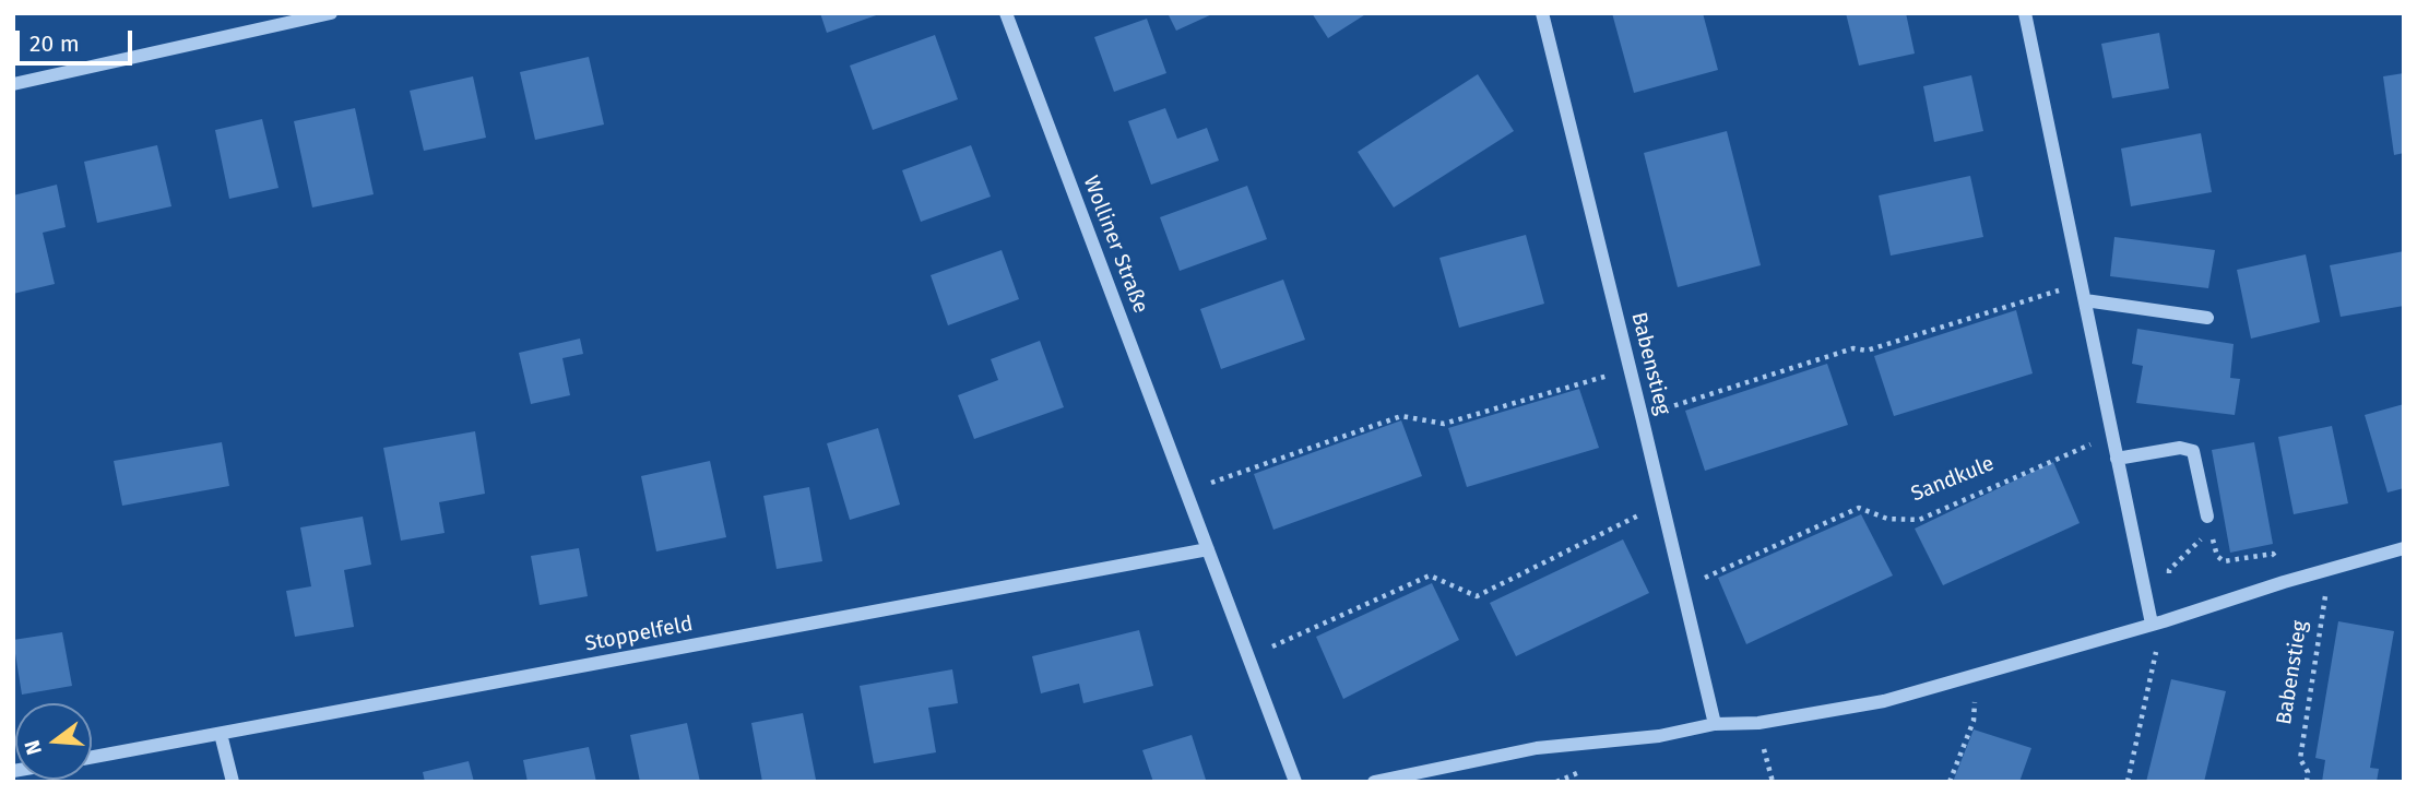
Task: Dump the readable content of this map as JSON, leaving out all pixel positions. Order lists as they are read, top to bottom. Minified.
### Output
{"streets":{"street":["Wolliner Straße","Babenstieg","Stoppelfeld"],"path":["Sandkule"]},"crossings":[["Wolliner Straße","Stoppelfeld"],["Babenstieg","Sandkule"]],"scale_bar":"20 m","north":"left"}
